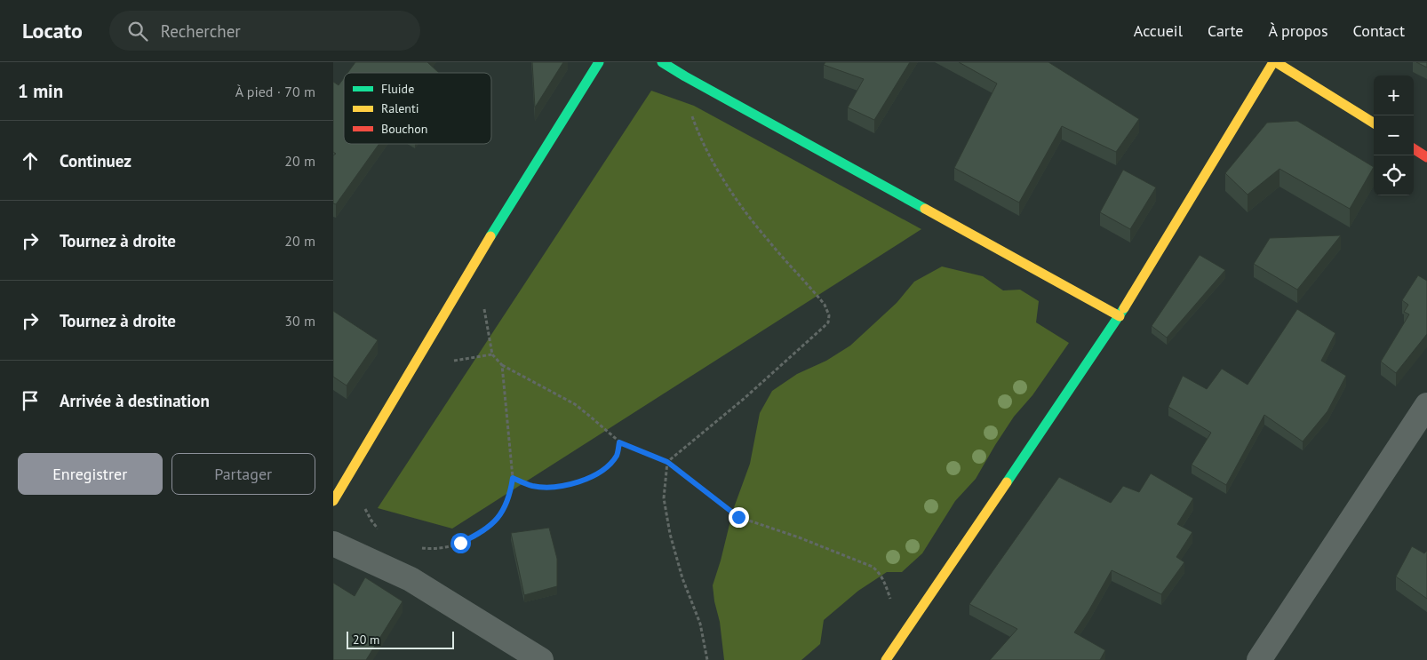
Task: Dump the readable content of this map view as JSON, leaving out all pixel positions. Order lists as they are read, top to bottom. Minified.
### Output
{"legend":["Fluide","Ralenti","Bouchon"],"scale_bar":"20 m","page":{"header":"Locato","search":"Rechercher","nav":["Accueil","Carte","À propos","Contact"],"heading":["1 min","À pied · 70 m"],"map_buttons":["+","−"],"list":[["Continuez","20 m"],["Tournez à droite","20 m"],["Tournez à droite","30 m"],"Arrivée à destination"],"buttons":["Enregistrer","Partager"],"scale":"20 m"}}
